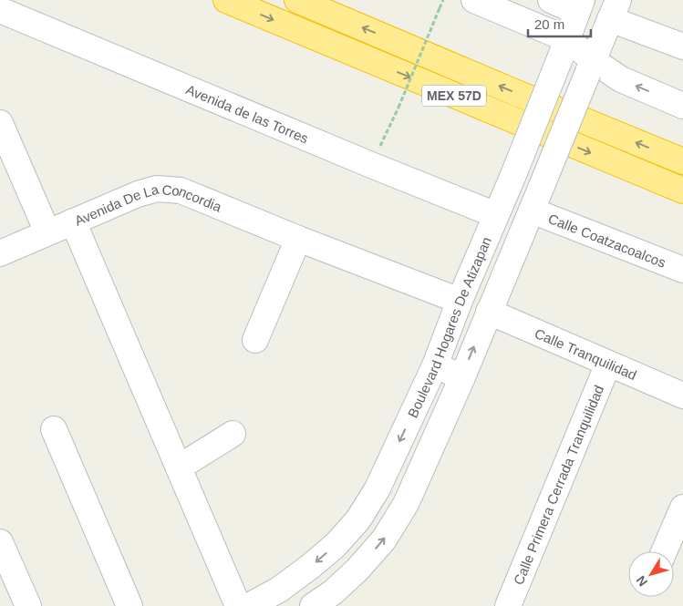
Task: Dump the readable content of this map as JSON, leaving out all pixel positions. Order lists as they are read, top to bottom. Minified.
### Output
{"streets":{"highway":["MEX 57D"],"street":["Avenida de las Torres","Avenida De La Concordia","Calle Coatzacoalcos","Boulevard Hogares De Atizapan","Calle Tranquilidad","Calle Primera Cerrada Tranquilidad"]},"crossings":[["Avenida de las Torres","Boulevard Hogares De Atizapan"],["Avenida De La Concordia","Boulevard Hogares De Atizapan"],["Calle Tranquilidad","Calle Primera Cerrada Tranquilidad"]],"scale_bar":"20 m","north":"bottom left"}
